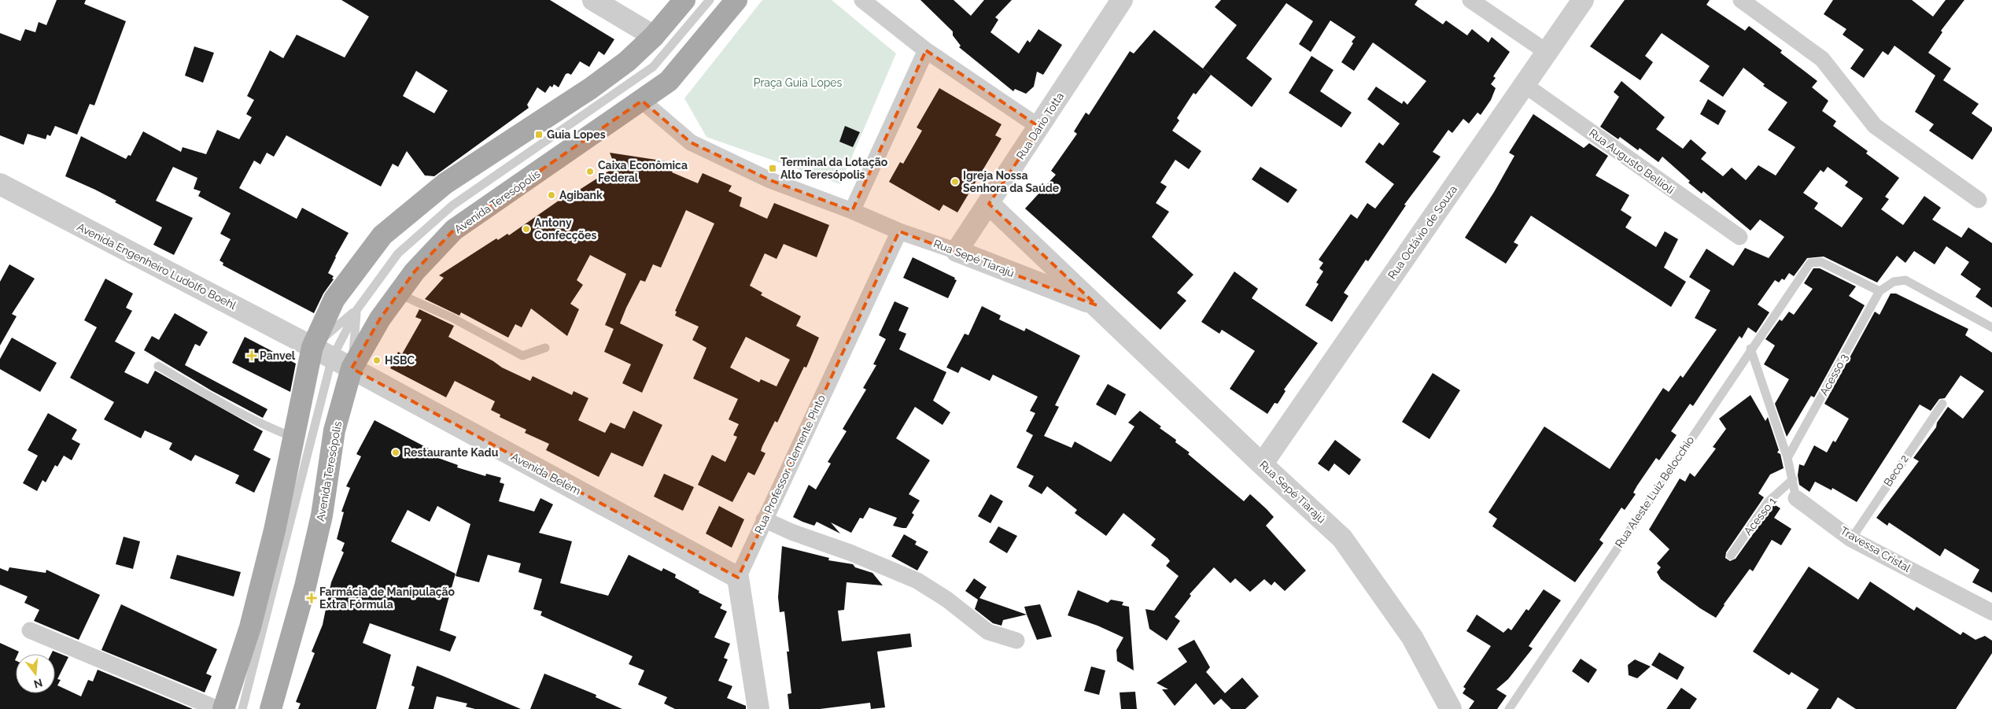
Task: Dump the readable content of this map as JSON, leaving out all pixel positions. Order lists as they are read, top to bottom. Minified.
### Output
{"streets":{"main road":["Avenida Teresópolis"],"street":["Rua Dário Totta","Rua Augusto Bellioli","Rua Octávio de Souza","Rua Sepé Tiarajú","Avenida Engenheiro Ludolfo Boehl","Rua Professor Clemente Pinto","Avenida Belém","Travessa Cristal"],"lane":["Acesso 3","Beco 2","Rua Aleste Luiz Belocchio","Acesso 1"]},"crossings":[["Rua Dário Totta","Rua Sepé Tiarajú"],["Rua Augusto Bellioli","Rua Octávio de Souza"],["Avenida Teresópolis","Avenida Belém"],["Rua Octávio de Souza","Rua Sepé Tiarajú"],["Rua Sepé Tiarajú","Rua Professor Clemente Pinto"],["Avenida Engenheiro Ludolfo Boehl","Avenida Belém"],["Acesso 3","Rua Aleste Luiz Belocchio"],["Acesso 3","Travessa Cristal"],["Rua Professor Clemente Pinto","Avenida Belém"],["Beco 2","Travessa Cristal"],["Rua Aleste Luiz Belocchio","Travessa Cristal"],["Acesso 1","Travessa Cristal"]],"parks":["Praça Guia Lopes"],"places":{"transit":["Guia Lopes","Terminal da Lotação Alto Teresópolis"],"other":["Caixa Econômica Federal","Igreja Nossa Senhora da Saúde","Agibank","Antony Confecções","HSBC","Restaurante Kadu"],"health":["Panvel","Farmácia de Manipulação Extra Fórmula"]},"north":"bottom"}
